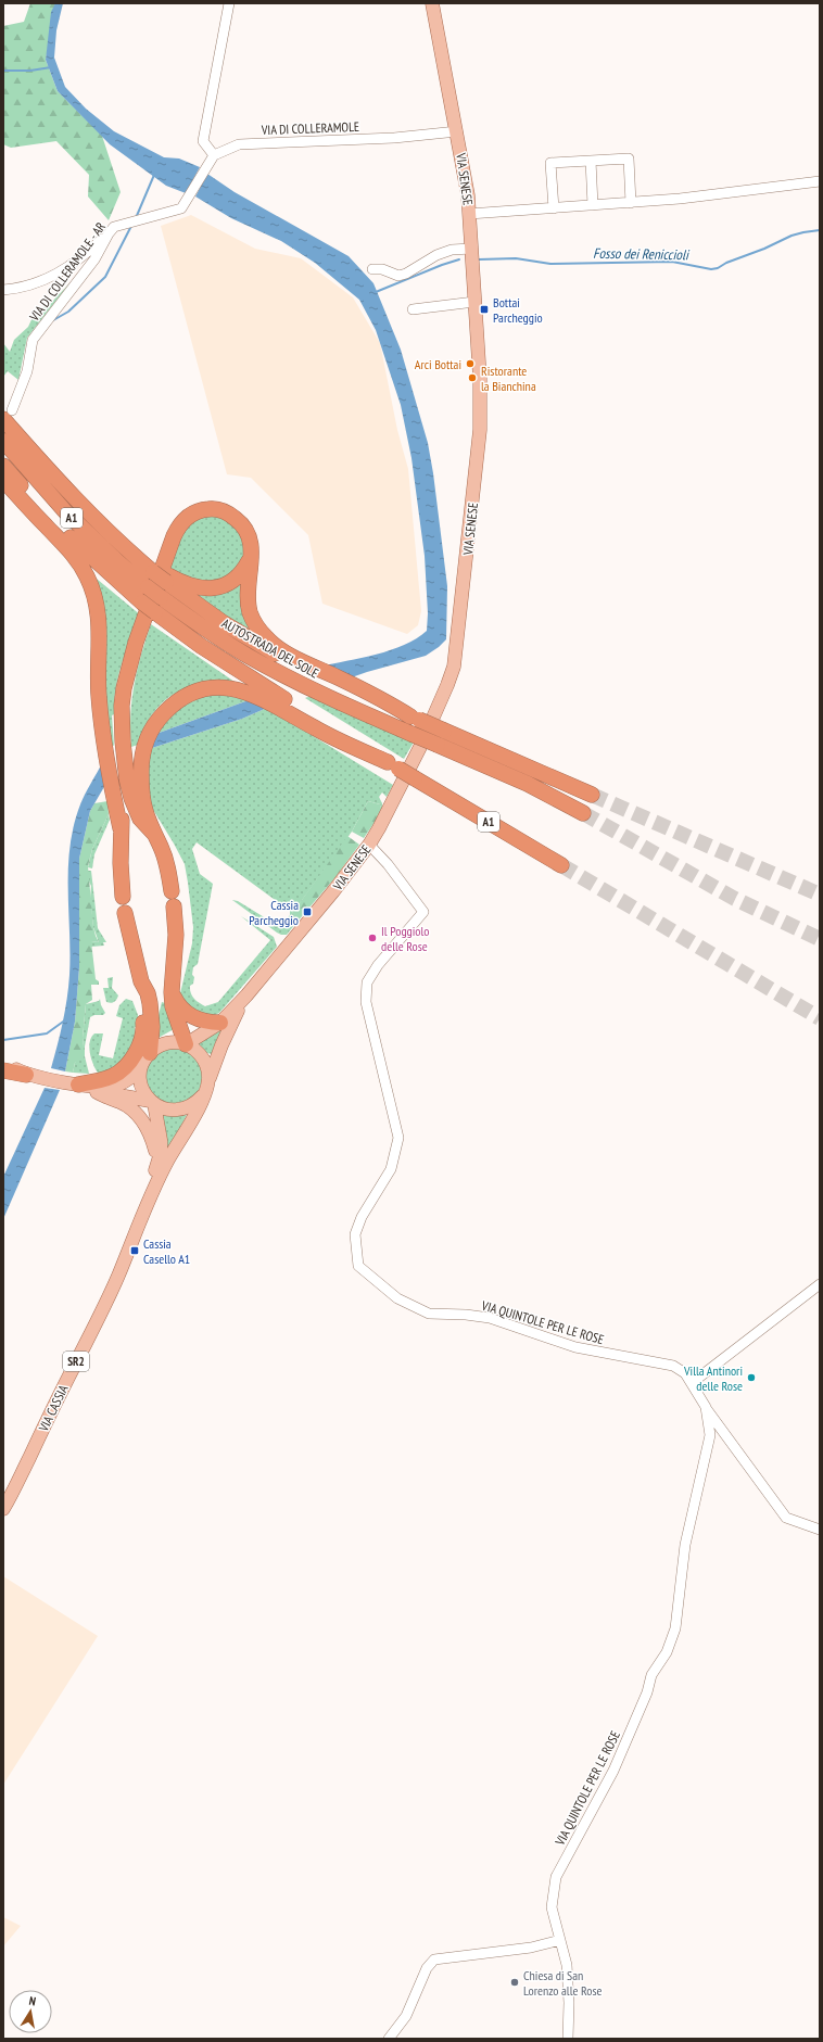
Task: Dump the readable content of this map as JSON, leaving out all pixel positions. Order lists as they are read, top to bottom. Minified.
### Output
{"streets":{"highway":["A1","AUTOSTRADA DEL SOLE"],"main road":["VIA SENESE","SR2","VIA CASSIA"],"street":["VIA DI COLLERAMOLE","VIA DI COLLERAMOLE - AR","VIA QUINTOLE PER LE ROSE"]},"crossings":[["VIA DI COLLERAMOLE","VIA SENESE"],["VIA DI COLLERAMOLE","VIA DI COLLERAMOLE - AR"],["VIA SENESE","VIA QUINTOLE PER LE ROSE"],["VIA SENESE","VIA CASSIA"],["VIA DI COLLERAMOLE - AR","AUTOSTRADA DEL SOLE"]],"water":["Fosso dei Reniccioli"],"places":{"transit":["Bottai Parcheggio","Cassia Parcheggio","Cassia Casello A1"],"other":["Arci Bottai","Ristorante la Bianchina","Il Poggiolo delle Rose","Villa Antinori delle Rose","Chiesa di San Lorenzo alle Rose"]},"north":"top"}
